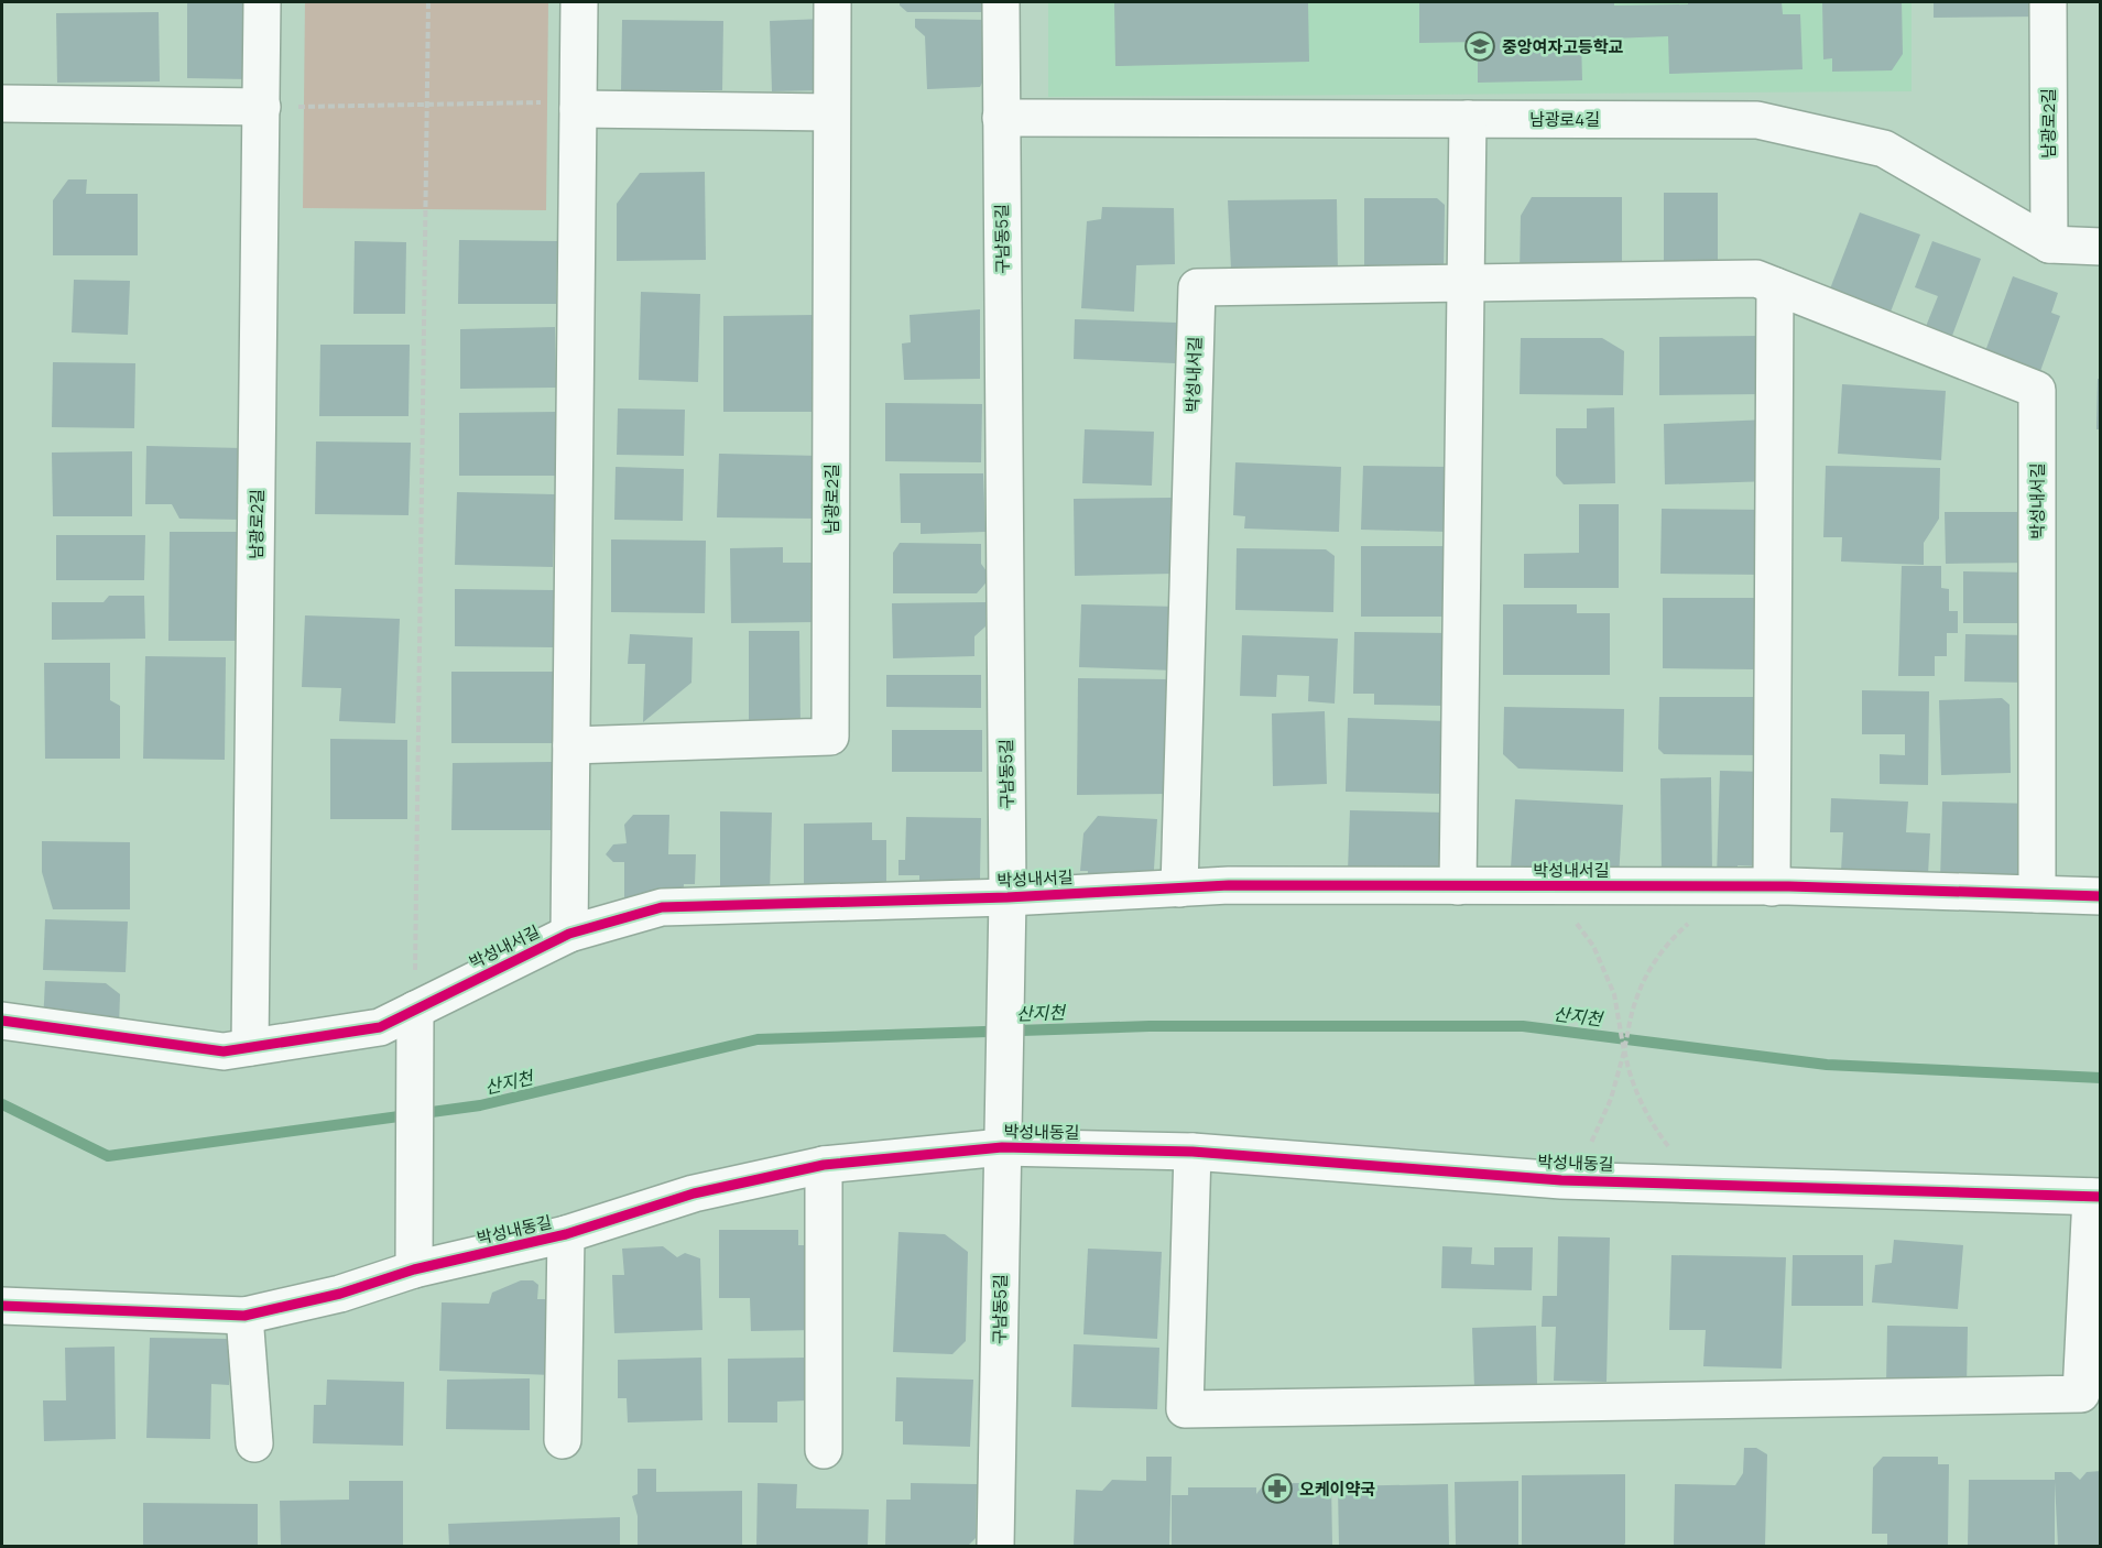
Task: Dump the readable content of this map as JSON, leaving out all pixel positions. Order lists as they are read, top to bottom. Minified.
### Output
{"streets":{"street":["남광로4길","남광로2길","구남동5길","박성내서길","박성내동길"]},"crossings":[["남광로4길","남광로2길"],["남광로4길","구남동5길"],["남광로2길","박성내서길"],["구남동5길","박성내서길"],["구남동5길","박성내동길"]],"water":["산지천"],"places":{"school or university":["중앙여자고등학교"],"pharmacy":["오케이약국"]}}
